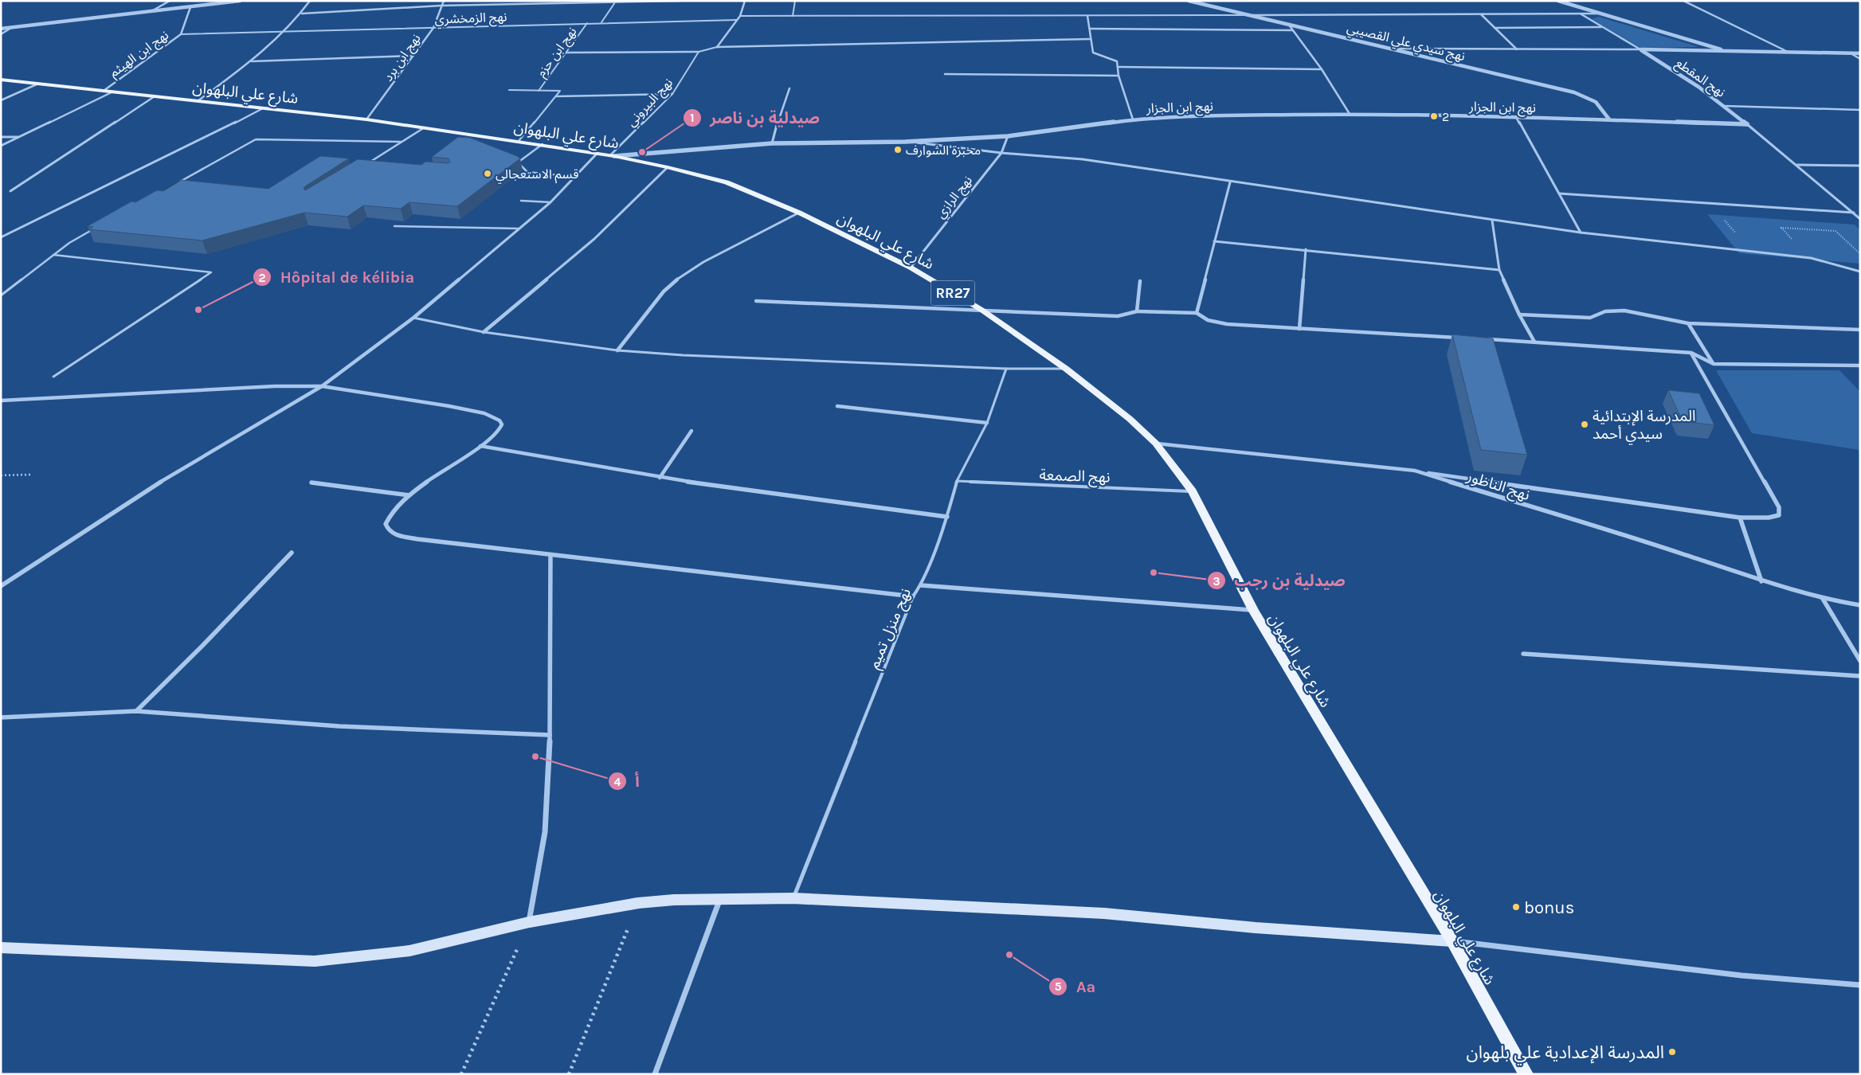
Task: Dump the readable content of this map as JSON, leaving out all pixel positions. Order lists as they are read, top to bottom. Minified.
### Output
{"streets":{"main road":["شارع علي البلهوان","RR27"],"street":["نهج سيدي علي القصيبي","نهج ابن الهيثم","نهج ابن برد","نهج المقطع","نهج ابن الجزار","نهج الرازي","نهج الناظور"],"lane":["نهج الزمخشري","نهج ابن حزم","نهج البيروني","نهج الصمعة","نهج منزل تميم"]},"crossings":[["نهج الزمخشري","نهج ابن حزم"],["نهج الزمخشري","نهج ابن الهيثم"],["نهج الزمخشري","نهج ابن برد"],["نهج سيدي علي القصيبي","نهج ابن الجزار"],["نهج ابن حزم","شارع علي البلهوان"],["نهج ابن الهيثم","شارع علي البلهوان"],["نهج ابن برد","شارع علي البلهوان"],["نهج المقطع","نهج ابن الجزار"],["شارع علي البلهوان","نهج البيروني"],["شارع علي البلهوان","نهج ابن الجزار"],["شارع علي البلهوان","نهج الرازي"],["شارع علي البلهوان","نهج الصمعة"],["شارع علي البلهوان","نهج الناظور"],["نهج البيروني","نهج ابن الجزار"],["نهج ابن الجزار","نهج الرازي"],["نهج الصمعة","نهج منزل تميم"]],"places":["2","مخبزة الشوارف","صيدلية بن ناصر","قسم الاستعجالي","Hôpital de kélibia","المدرسة الإبتدائية سيدي أحمد","صيدلية بن رجب","أ","bonus","Aa","المدرسة الإعدادية علي بلهوان"]}
